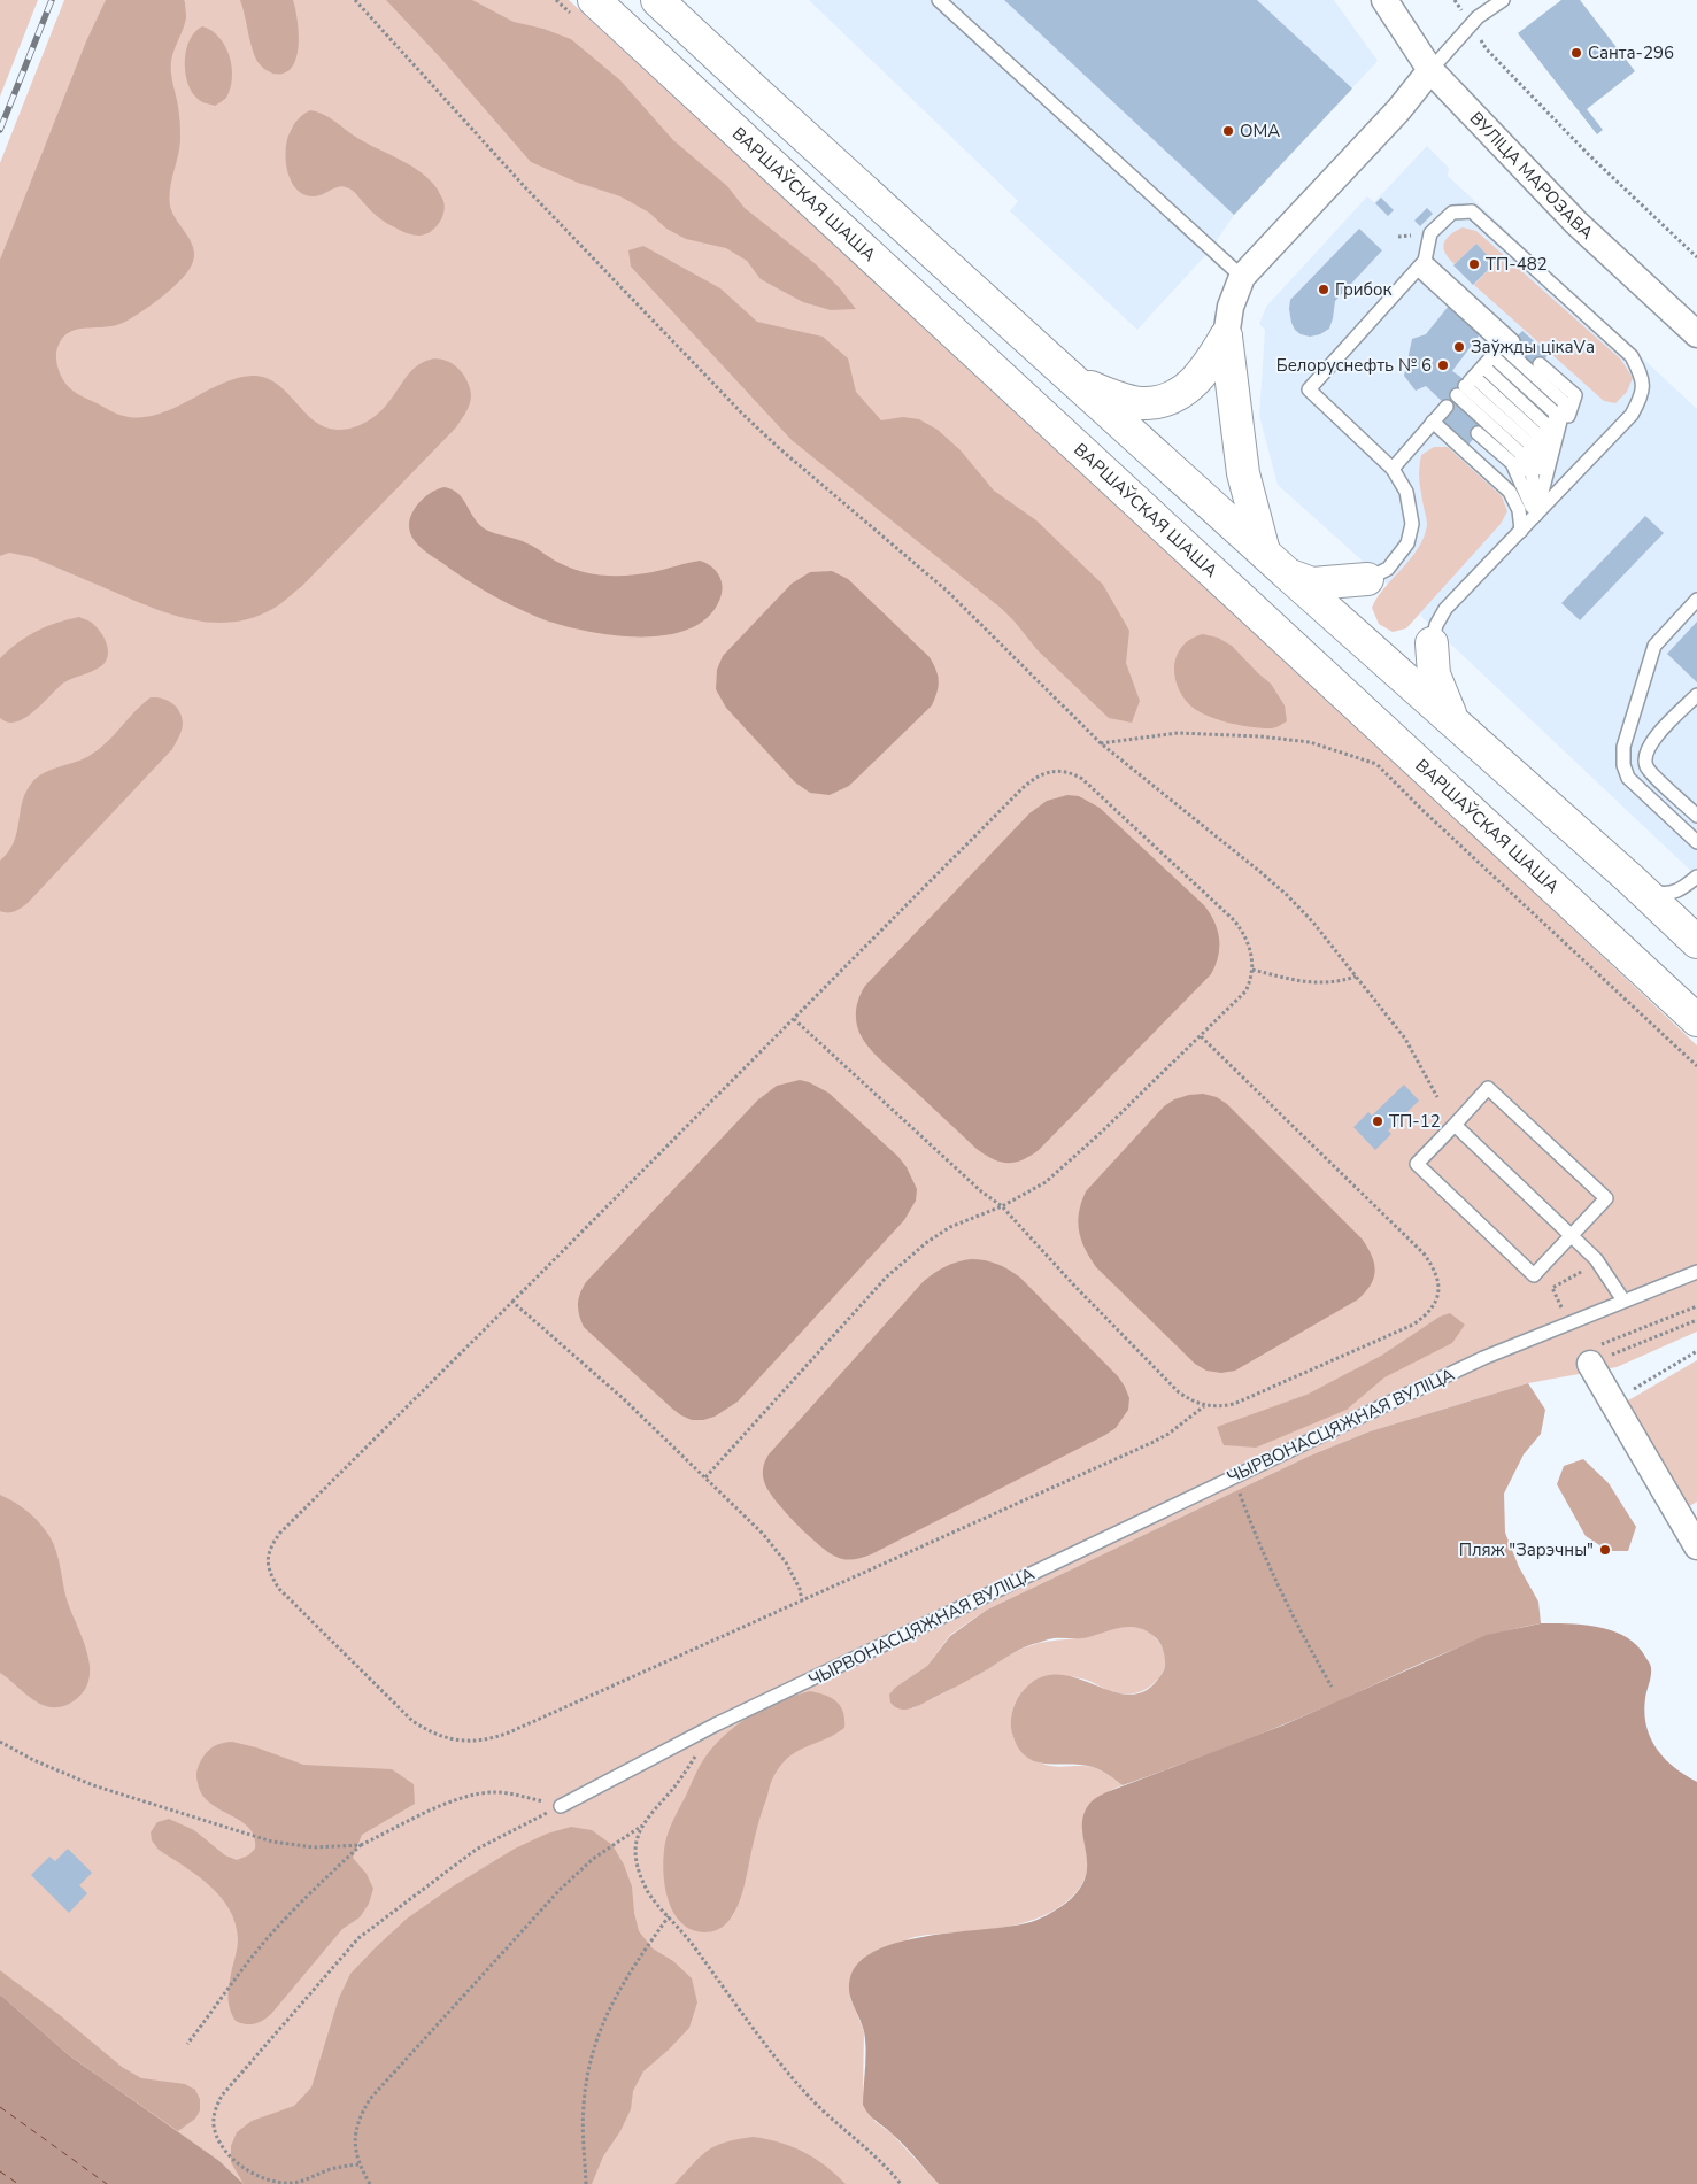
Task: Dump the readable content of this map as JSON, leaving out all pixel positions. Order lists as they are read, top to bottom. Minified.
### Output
{"streets":{"highway":["ВАРШАЎСКАЯ ШАША"],"street":["ВУЛІЦА МАРОЗАВА"],"lane":["ЧЫРВОНАСЦЯЖНАЯ ВУЛІЦА"]},"places":["Санта-296","ОМА","ТП-482","Грибок","Заўжды цікаVа","Белоруснефть № 6","ТП-12","Пляж \"Зарэчны\""]}
